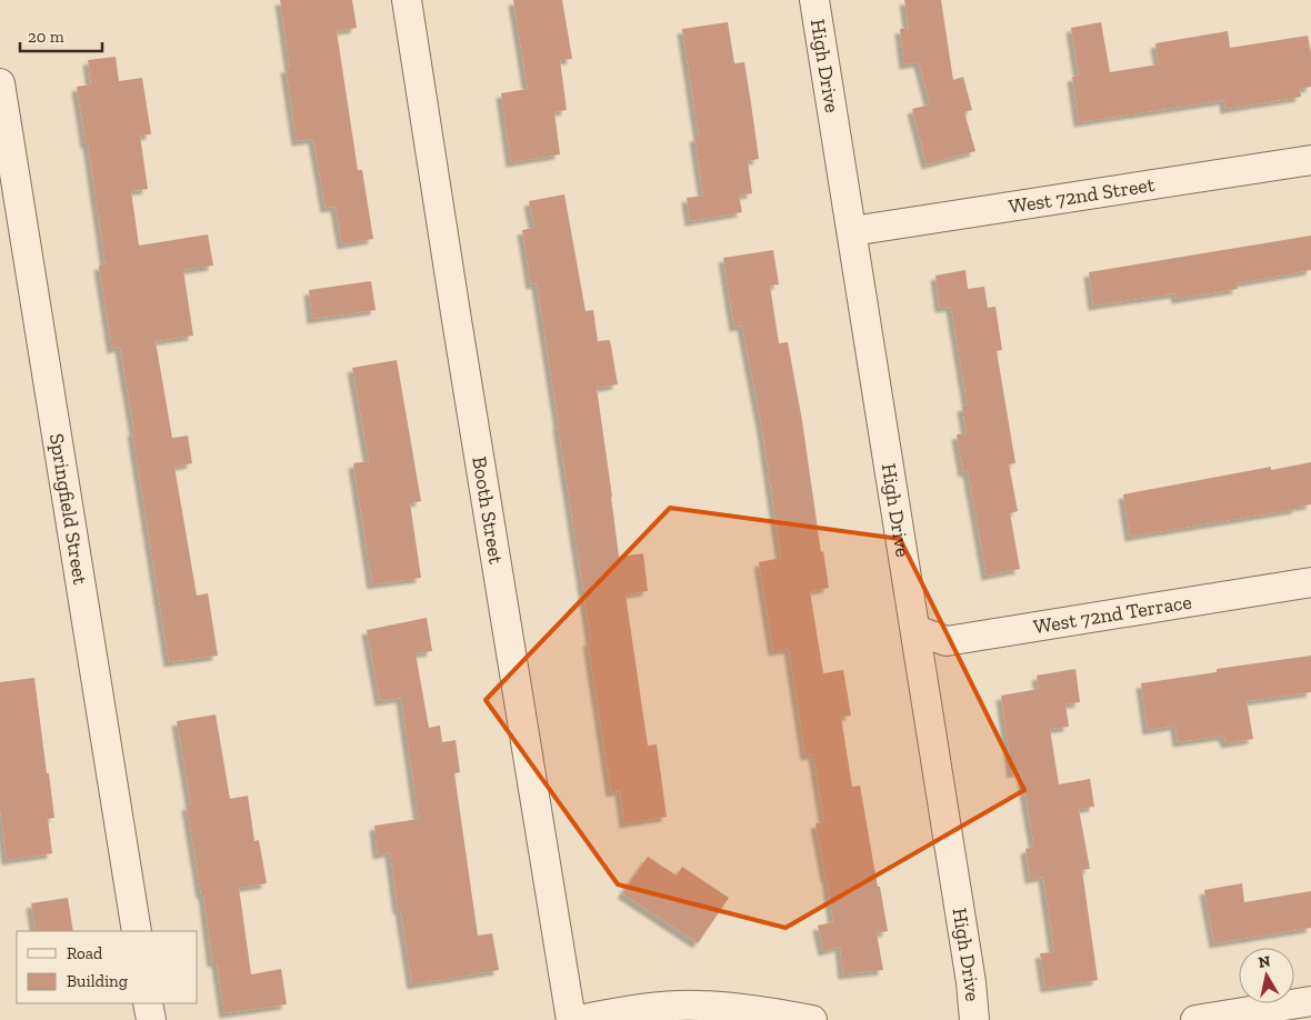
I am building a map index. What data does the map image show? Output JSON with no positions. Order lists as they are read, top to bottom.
{
  "streets": {
    "street": [
      "High Drive",
      "West 72nd Street",
      "Springfield Street",
      "Booth Street",
      "West 72nd Terrace"
    ]
  },
  "crossings": [
    ["High Drive", "West 72nd Street"],
    ["High Drive", "West 72nd Terrace"]
  ],
  "legend": ["Road", "Building"],
  "scale_bar": "20 m",
  "north": "top"
}
